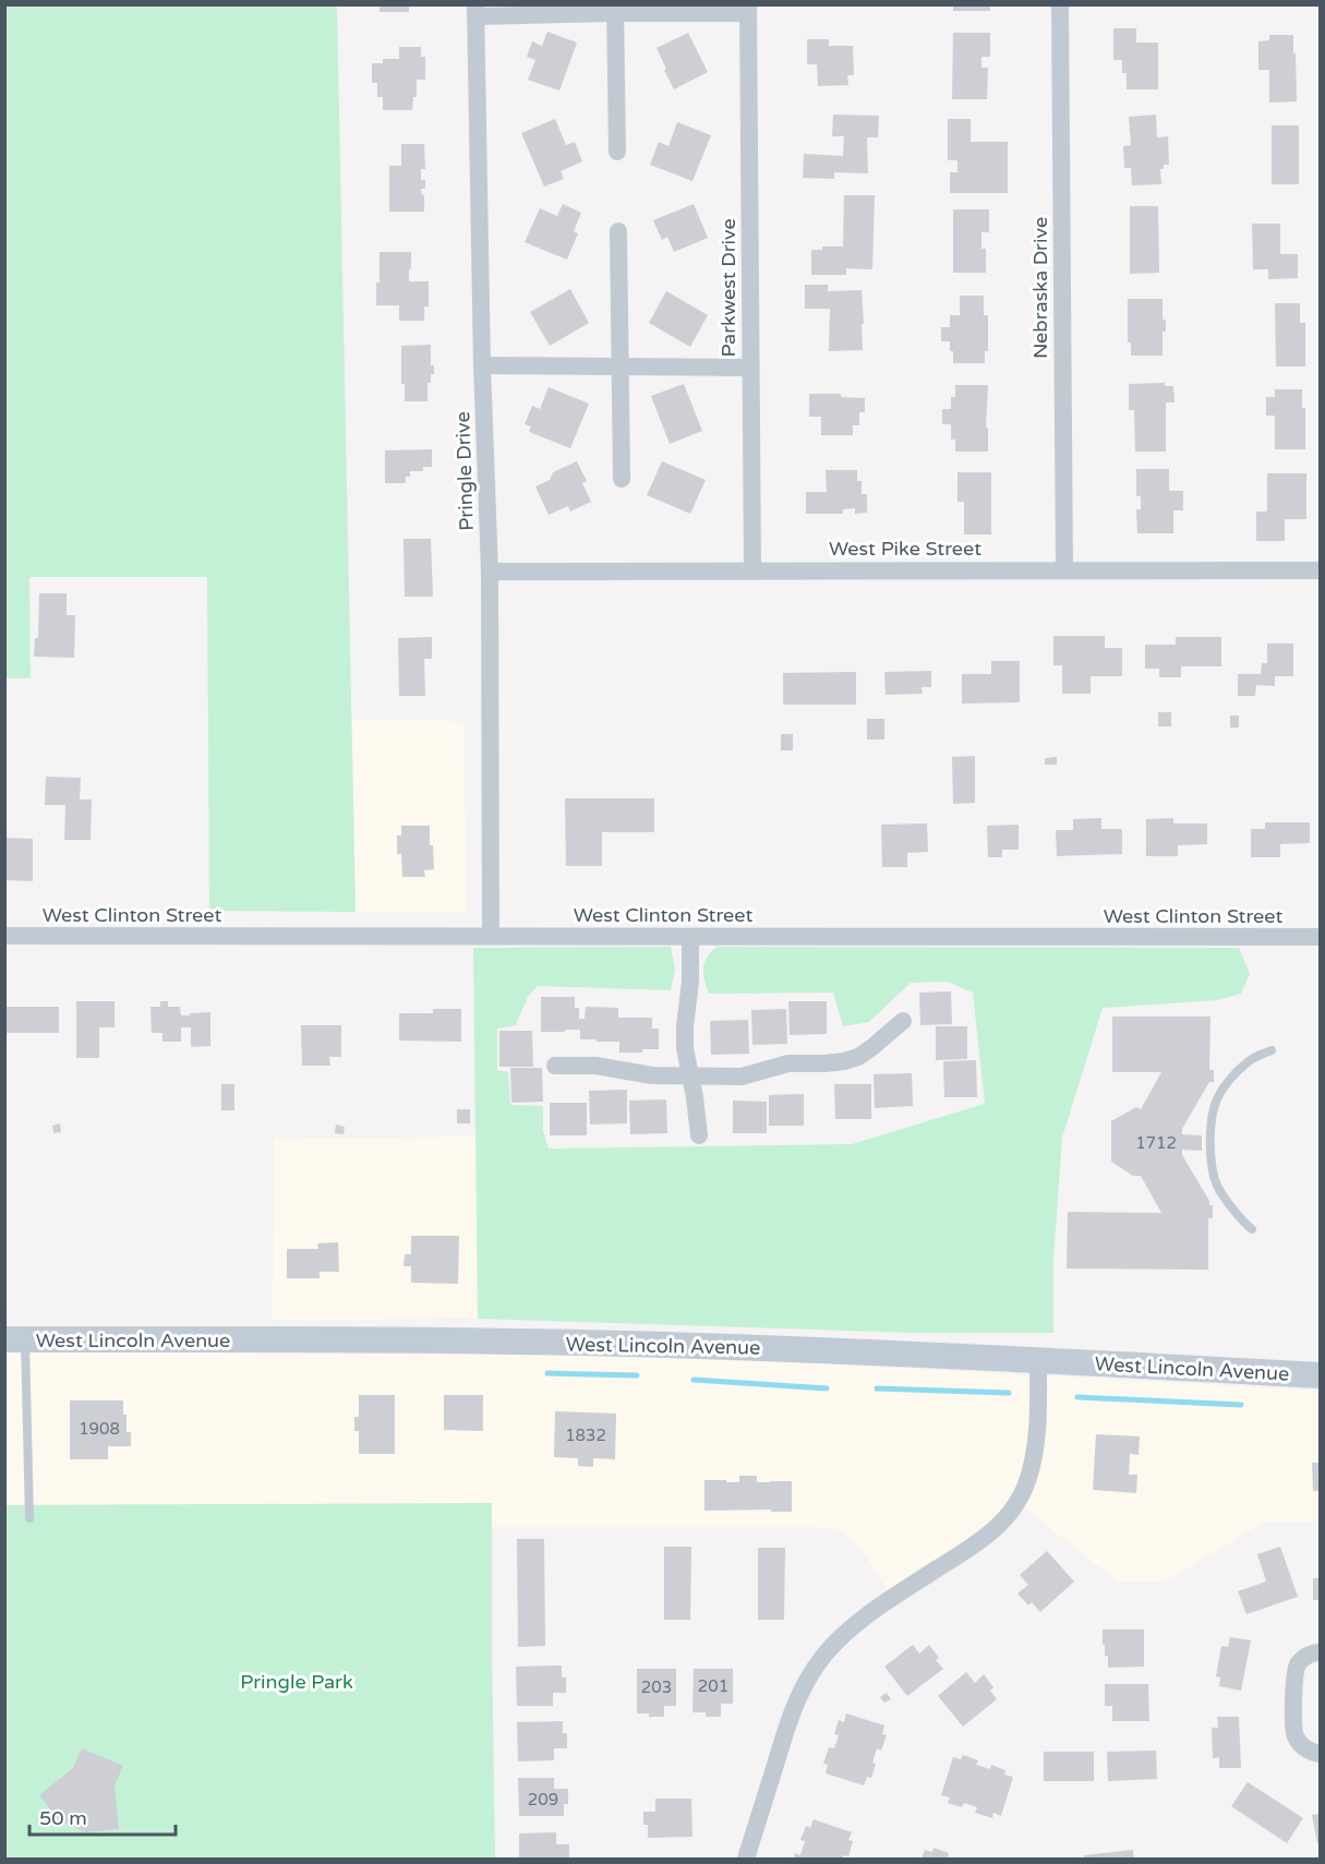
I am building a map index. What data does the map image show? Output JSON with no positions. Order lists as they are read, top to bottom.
{
  "streets": {
    "street": [
      "Parkwest Drive",
      "Nebraska Drive",
      "Pringle Drive",
      "West Pike Street",
      "West Clinton Street",
      "West Lincoln Avenue"
    ]
  },
  "crossings": [
    ["Parkwest Drive", "West Pike Street"],
    ["Nebraska Drive", "West Pike Street"],
    ["Pringle Drive", "West Pike Street"],
    ["Pringle Drive", "West Clinton Street"]
  ],
  "parks": ["Pringle Park"],
  "house_numbers": [
    "1712",
    "1908",
    "1832",
    "201",
    "203",
    "209"
  ],
  "scale_bar": "50 m"
}
